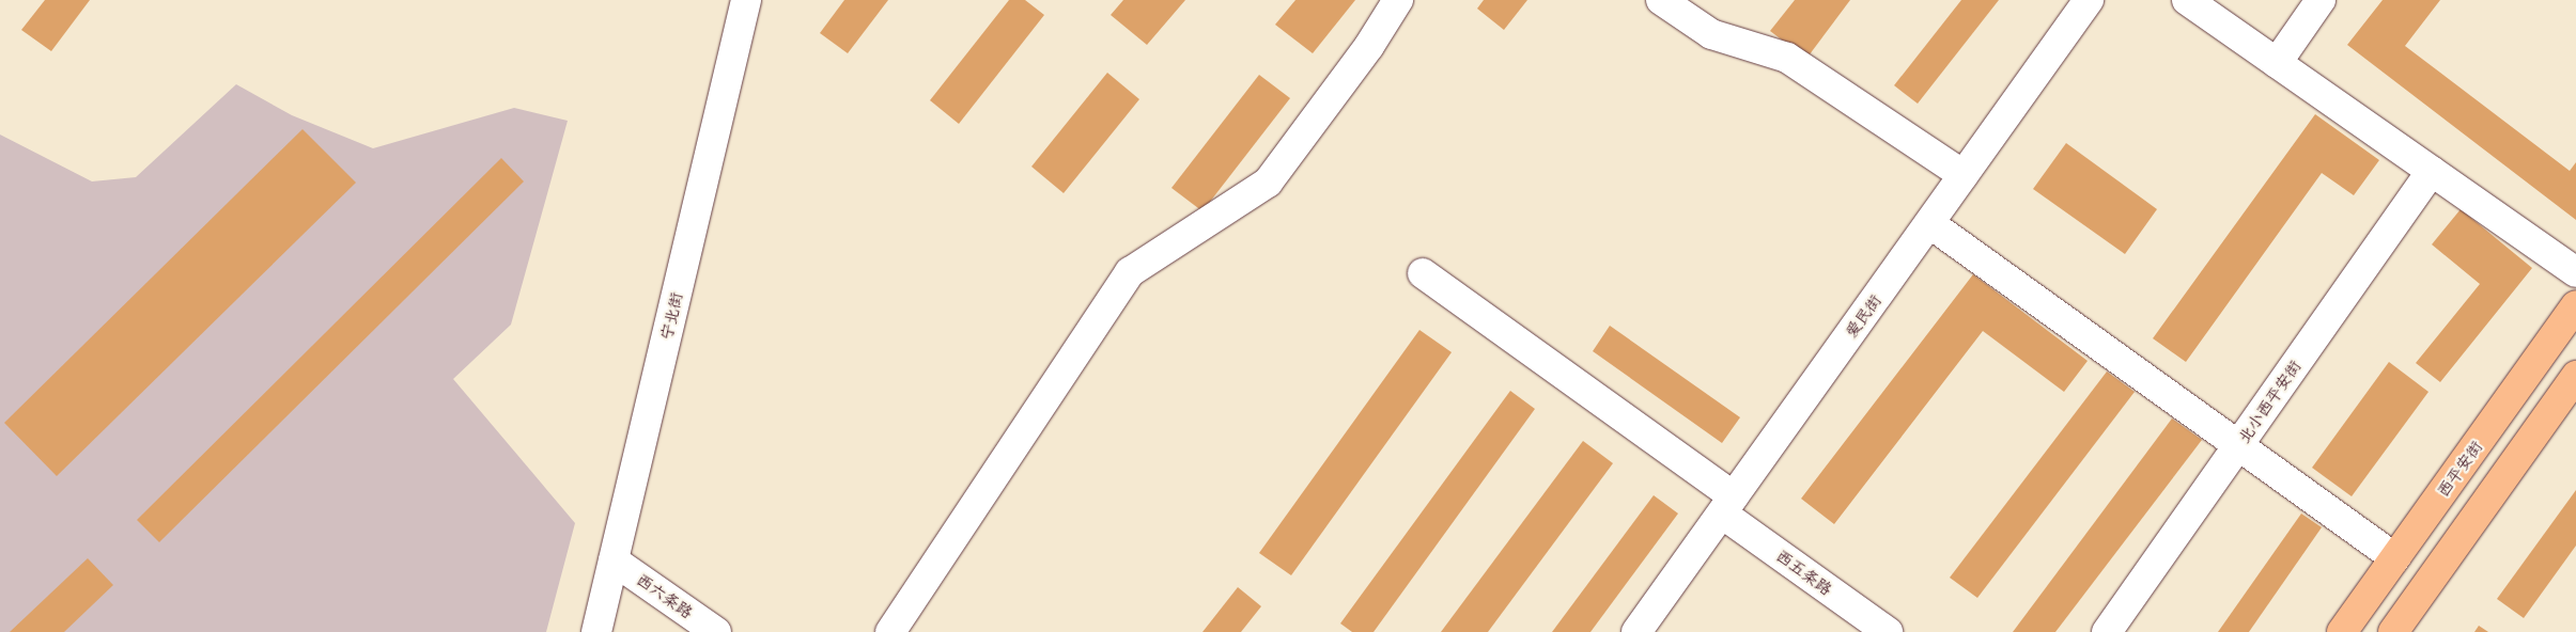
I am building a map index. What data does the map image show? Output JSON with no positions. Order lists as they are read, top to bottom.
{
  "streets": {
    "main road": ["西平安街"],
    "street": [
      "宁北街",
      "爱民街",
      "北小西平安街",
      "西五条路",
      "西六条路"
    ]
  },
  "crossings": [
    ["宁北街", "西六条路"],
    ["爱民街", "西五条路"]
  ]
}
